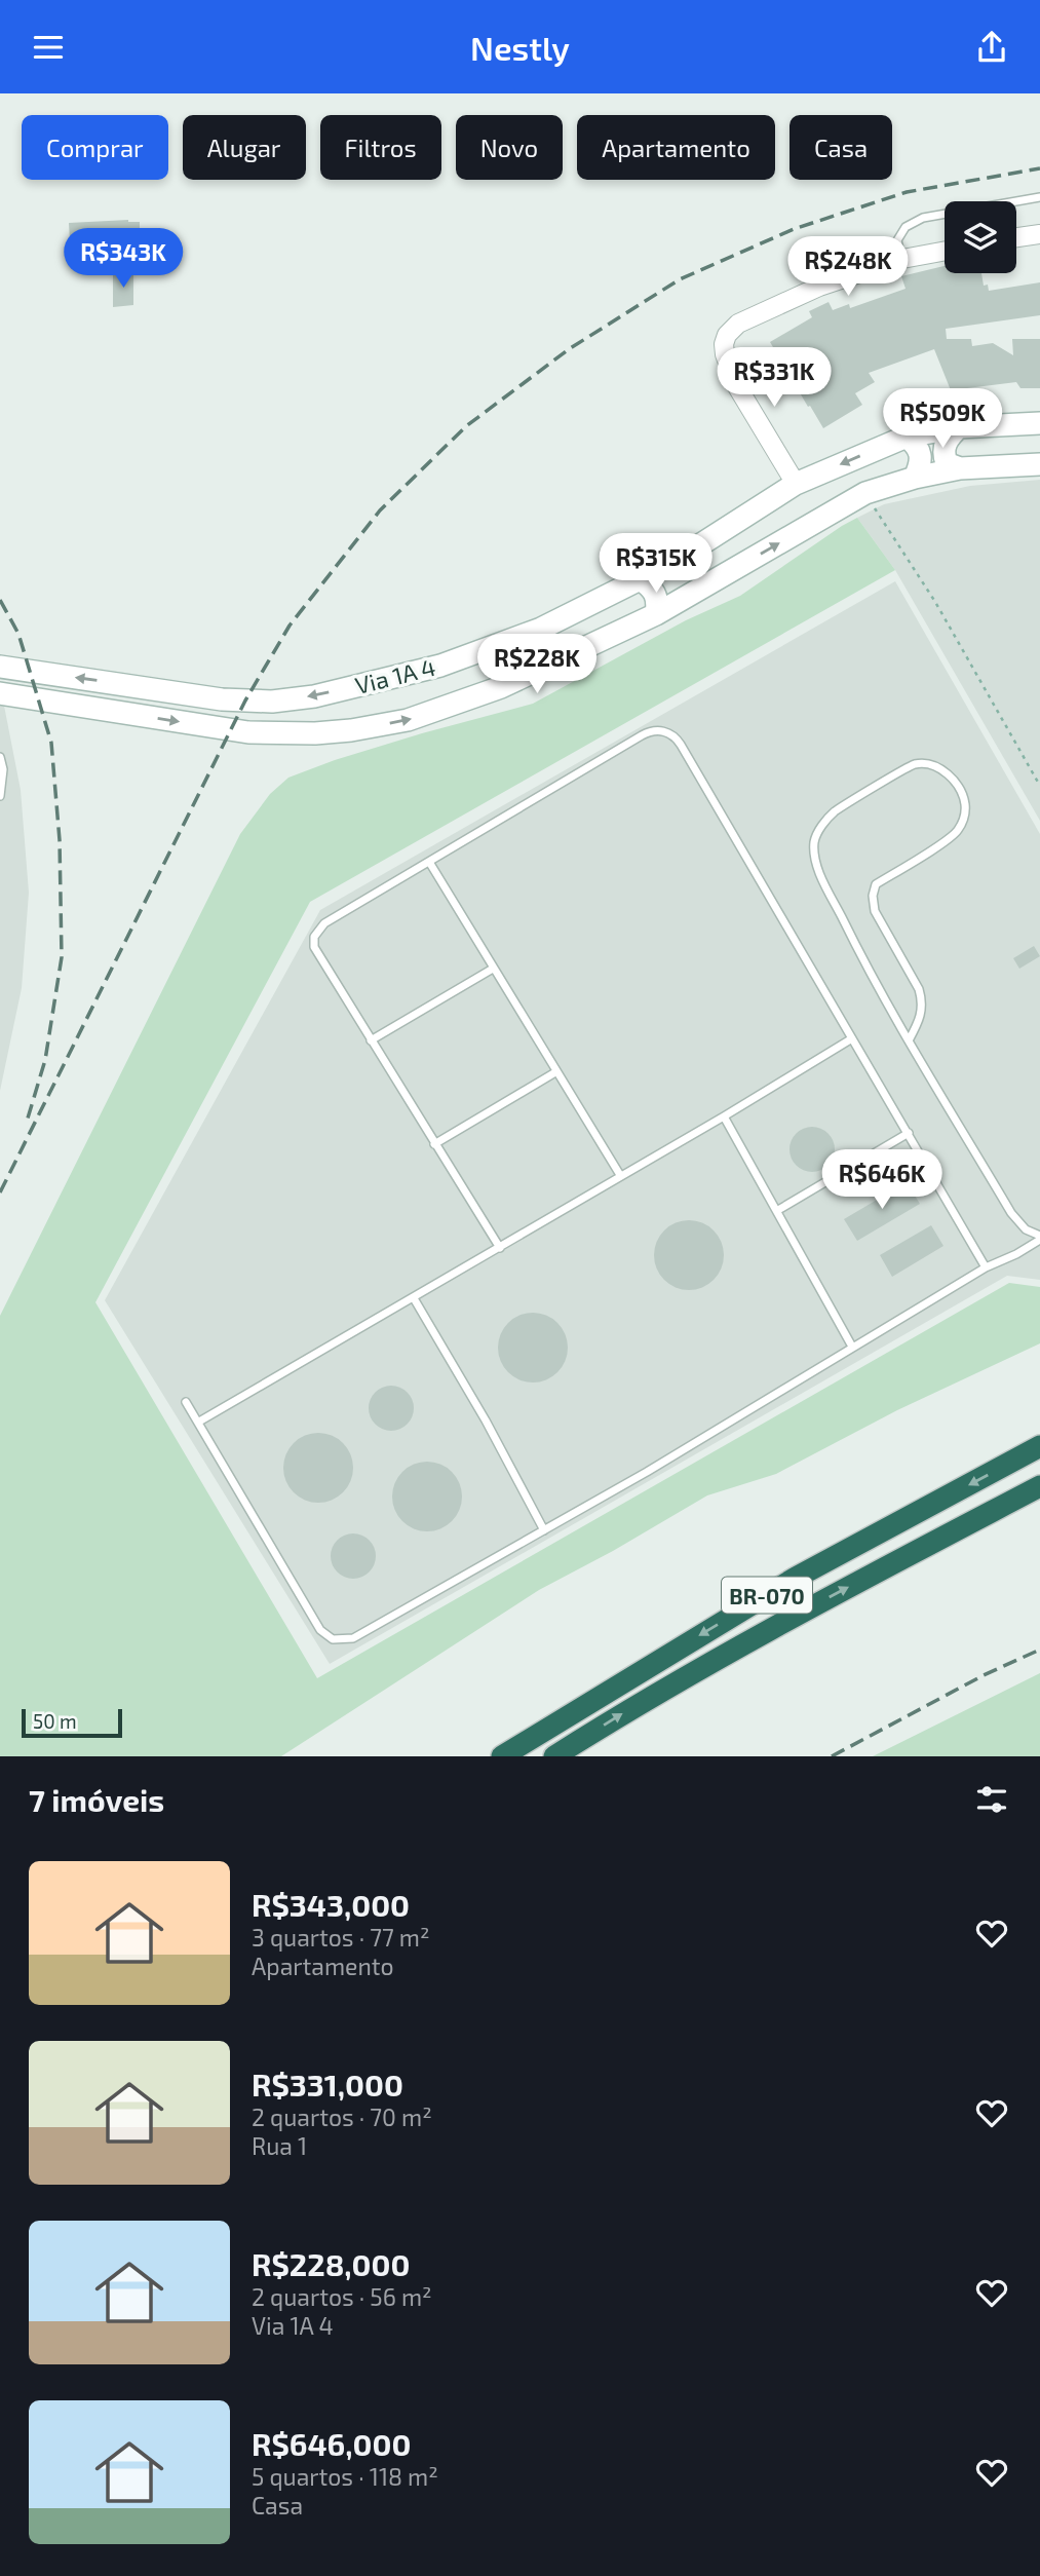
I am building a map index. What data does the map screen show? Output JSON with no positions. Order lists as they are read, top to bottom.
{
  "streets": {
    "highway": ["BR-070"],
    "main road": ["Via 1A 4"]
  },
  "scale_bar": "50 m",
  "page": {
    "header": "Nestly",
    "chip": [
      "Comprar",
      "Alugar",
      "Filtros",
      "Novo",
      "Apartamento",
      "Casa"
    ],
    "price": [
      "R$343K",
      "R$248K",
      "R$331K",
      "R$509K",
      "R$315K",
      "R$228K",
      "R$646K"
    ],
    "scale": "50 m",
    "heading": "7 imóveis",
    "list": [
      {
        "name": "R$343,000",
        "note": "3 quartos · 77 m² · Apartamento"
      },
      {
        "name": "R$331,000",
        "note": "2 quartos · 70 m² · Rua 1"
      },
      {
        "name": "R$228,000",
        "note": "2 quartos · 56 m² · Via 1A 4"
      },
      {
        "name": "R$646,000",
        "note": "5 quartos · 118 m² · Casa"
      }
    ]
  }
}
